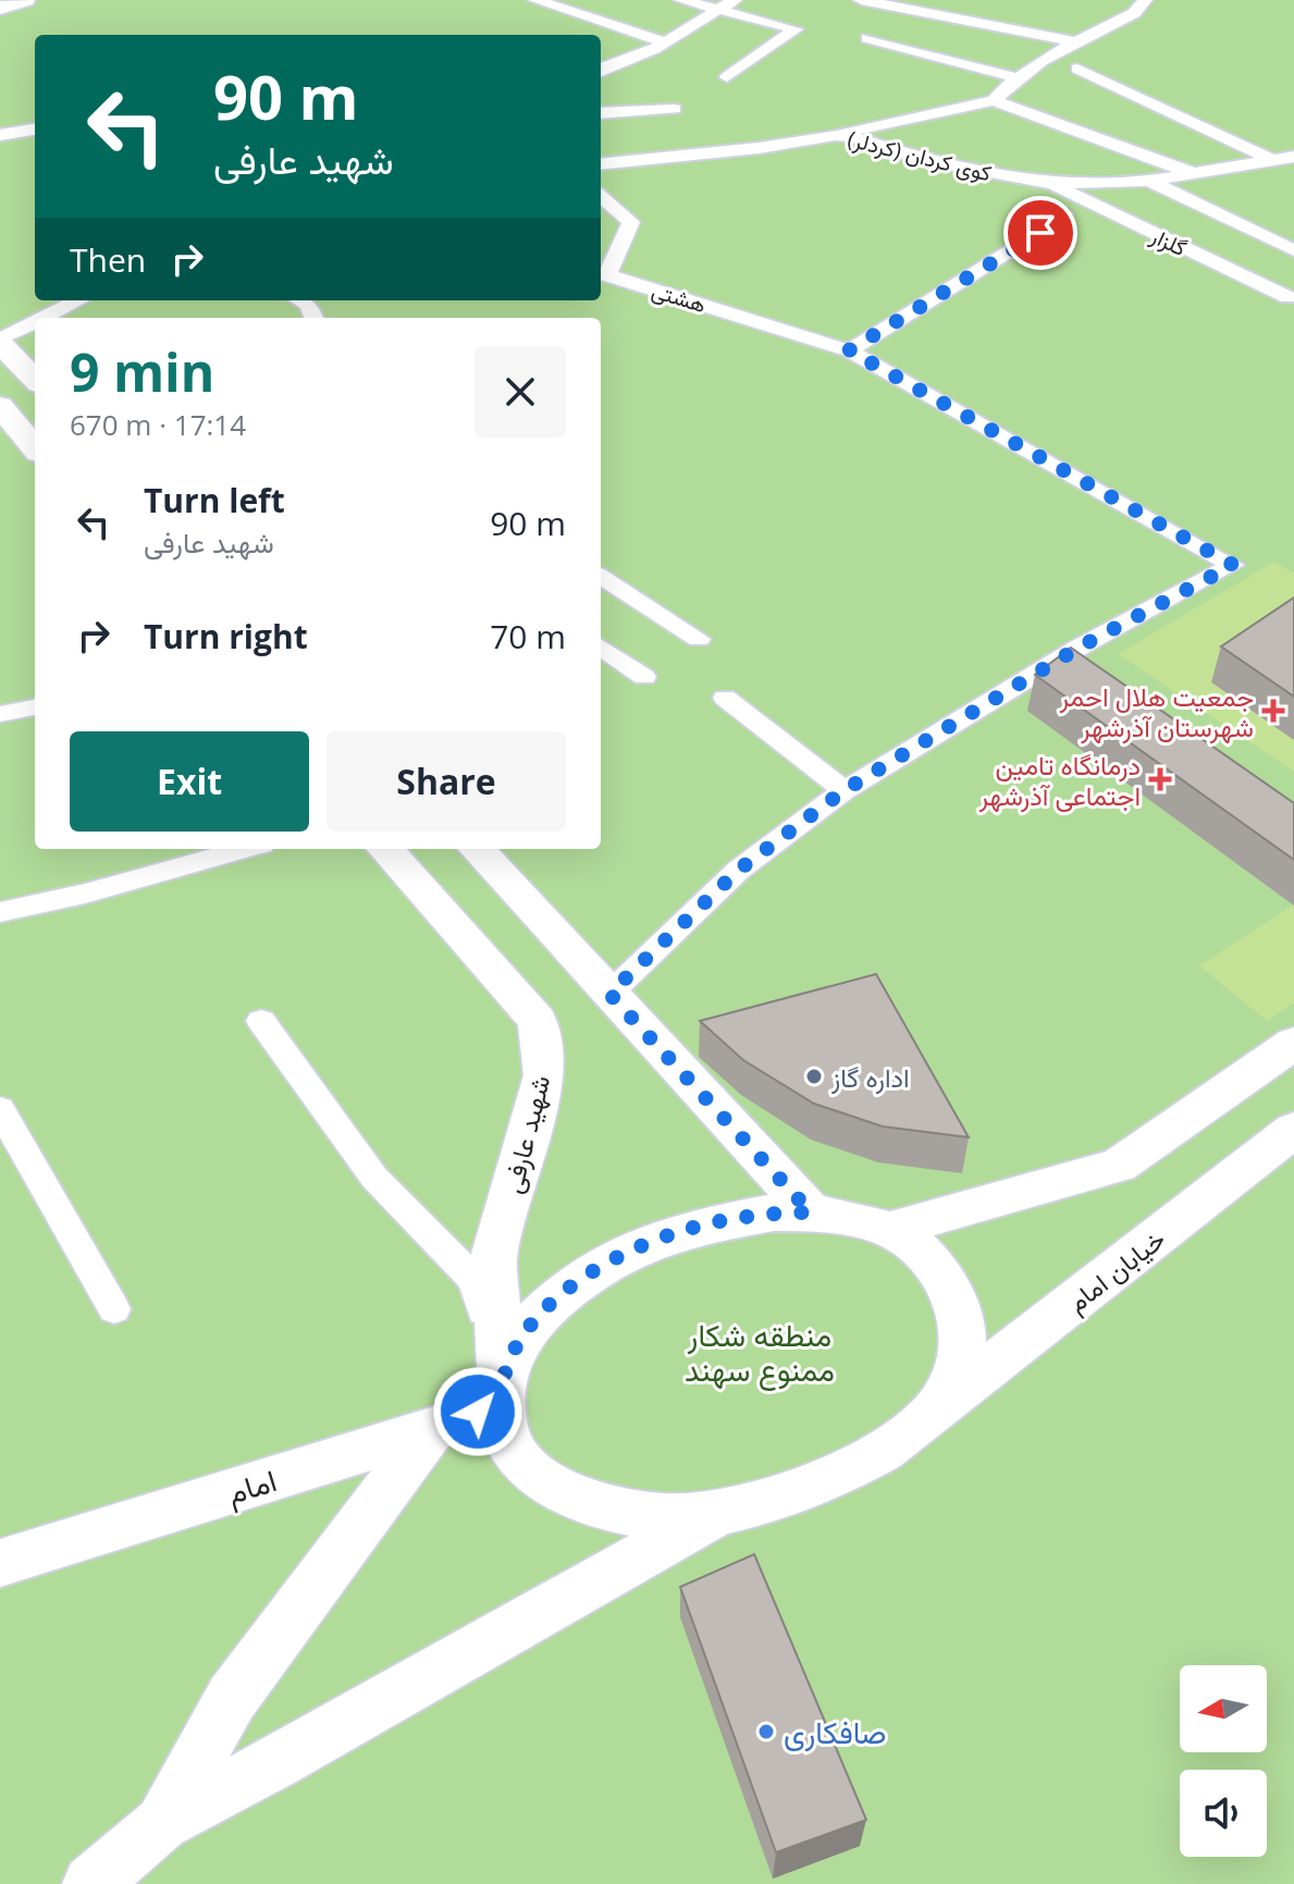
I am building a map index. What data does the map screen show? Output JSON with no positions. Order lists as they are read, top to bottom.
{
  "streets": {
    "main road": ["شهید عارفی", "خیابان امام", "امام"],
    "street": ["کوی کردان (کردلر)", "گلزار", "هشتی"]
  },
  "crossings": [
    ["کوی کردان (کردلر)", "گلزار"],
    ["شهید عارفی", "خیابان امام"],
    ["شهید عارفی", "امام"]
  ],
  "parks": ["منطقه شکار ممنوع سهند"],
  "places": {
    "health": ["جمعیت هلال احمر شهرستان آذرشهر", "درمانگاه تامین اجتماعی آذرشهر"],
    "other": ["اداره گاز", "صافکاری"]
  },
  "north": "left",
  "page": {
    "turn": ["90 m", "شهید عارفی"],
    "then": "Then",
    "heading": ["9 min", "670 m · 17:14"],
    "list": [
      {
        "name": "Turn left",
        "note": "شهید عارفی",
        "value": "90 m"
      },
      {
        "name": "Turn right",
        "value": "70 m"
      }
    ],
    "buttons": ["Exit", "Share"]
  }
}
